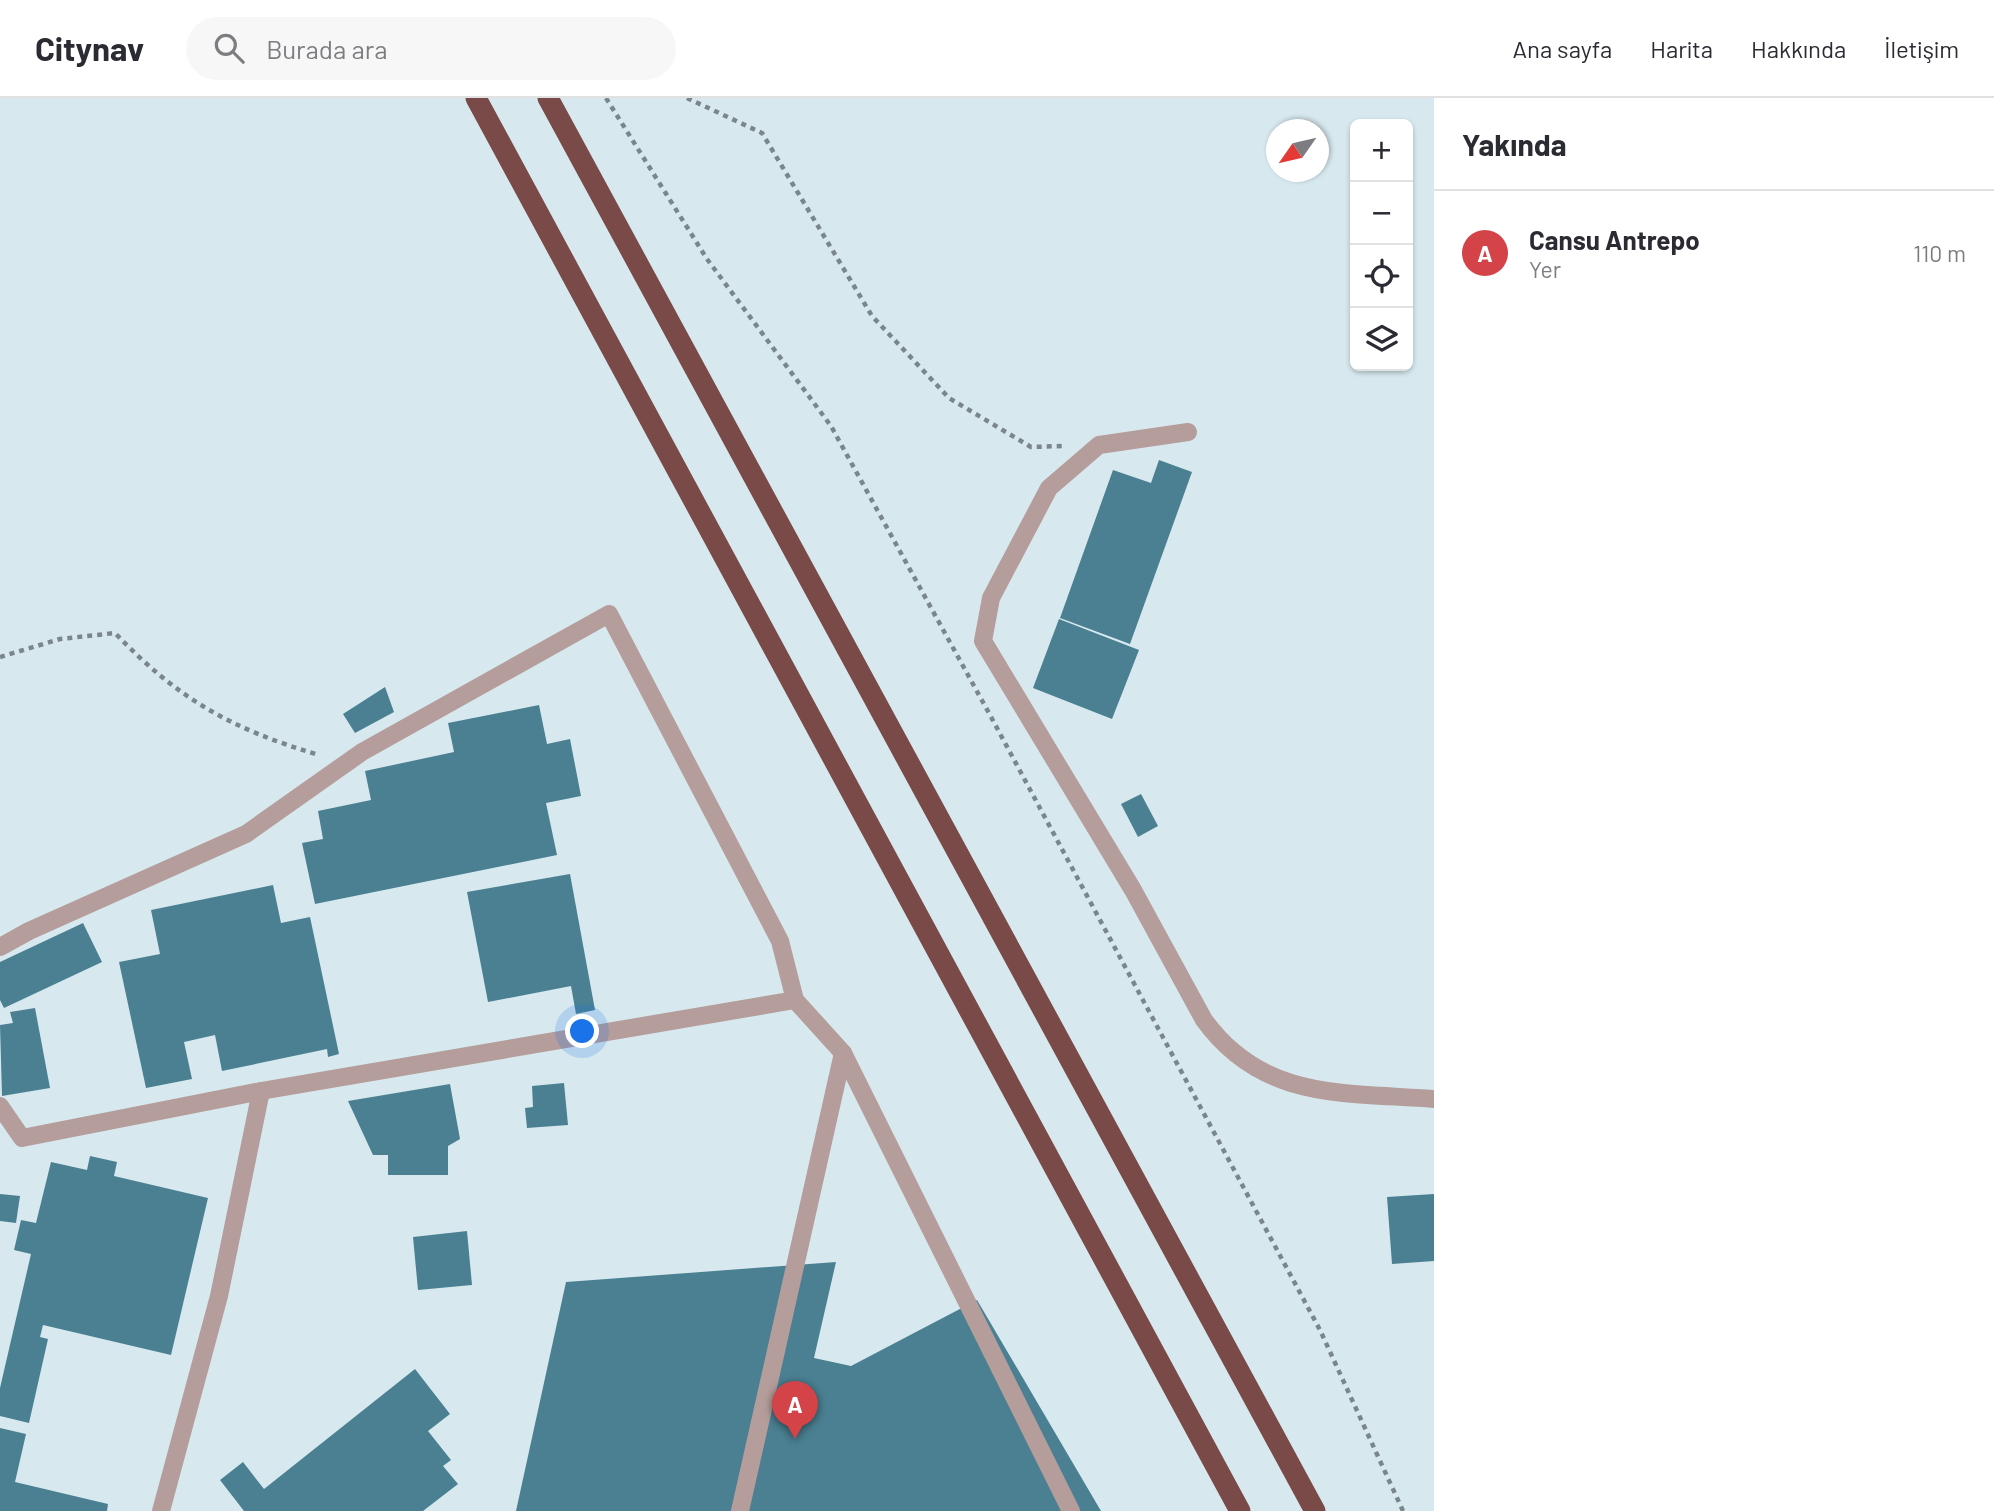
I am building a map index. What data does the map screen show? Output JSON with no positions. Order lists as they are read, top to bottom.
{
  "north": "bottom left",
  "page": {
    "header": "Citynav",
    "search": "Burada ara",
    "nav": [
      "Ana sayfa",
      "Harita",
      "Hakkında",
      "İletişim"
    ],
    "heading": "Yakında",
    "map_buttons": ["+", "−"],
    "list": [
      {
        "mark": "A",
        "name": "Cansu Antrepo",
        "note": "Yer",
        "value": "110 m"
      }
    ],
    "pins": "A"
  }
}
